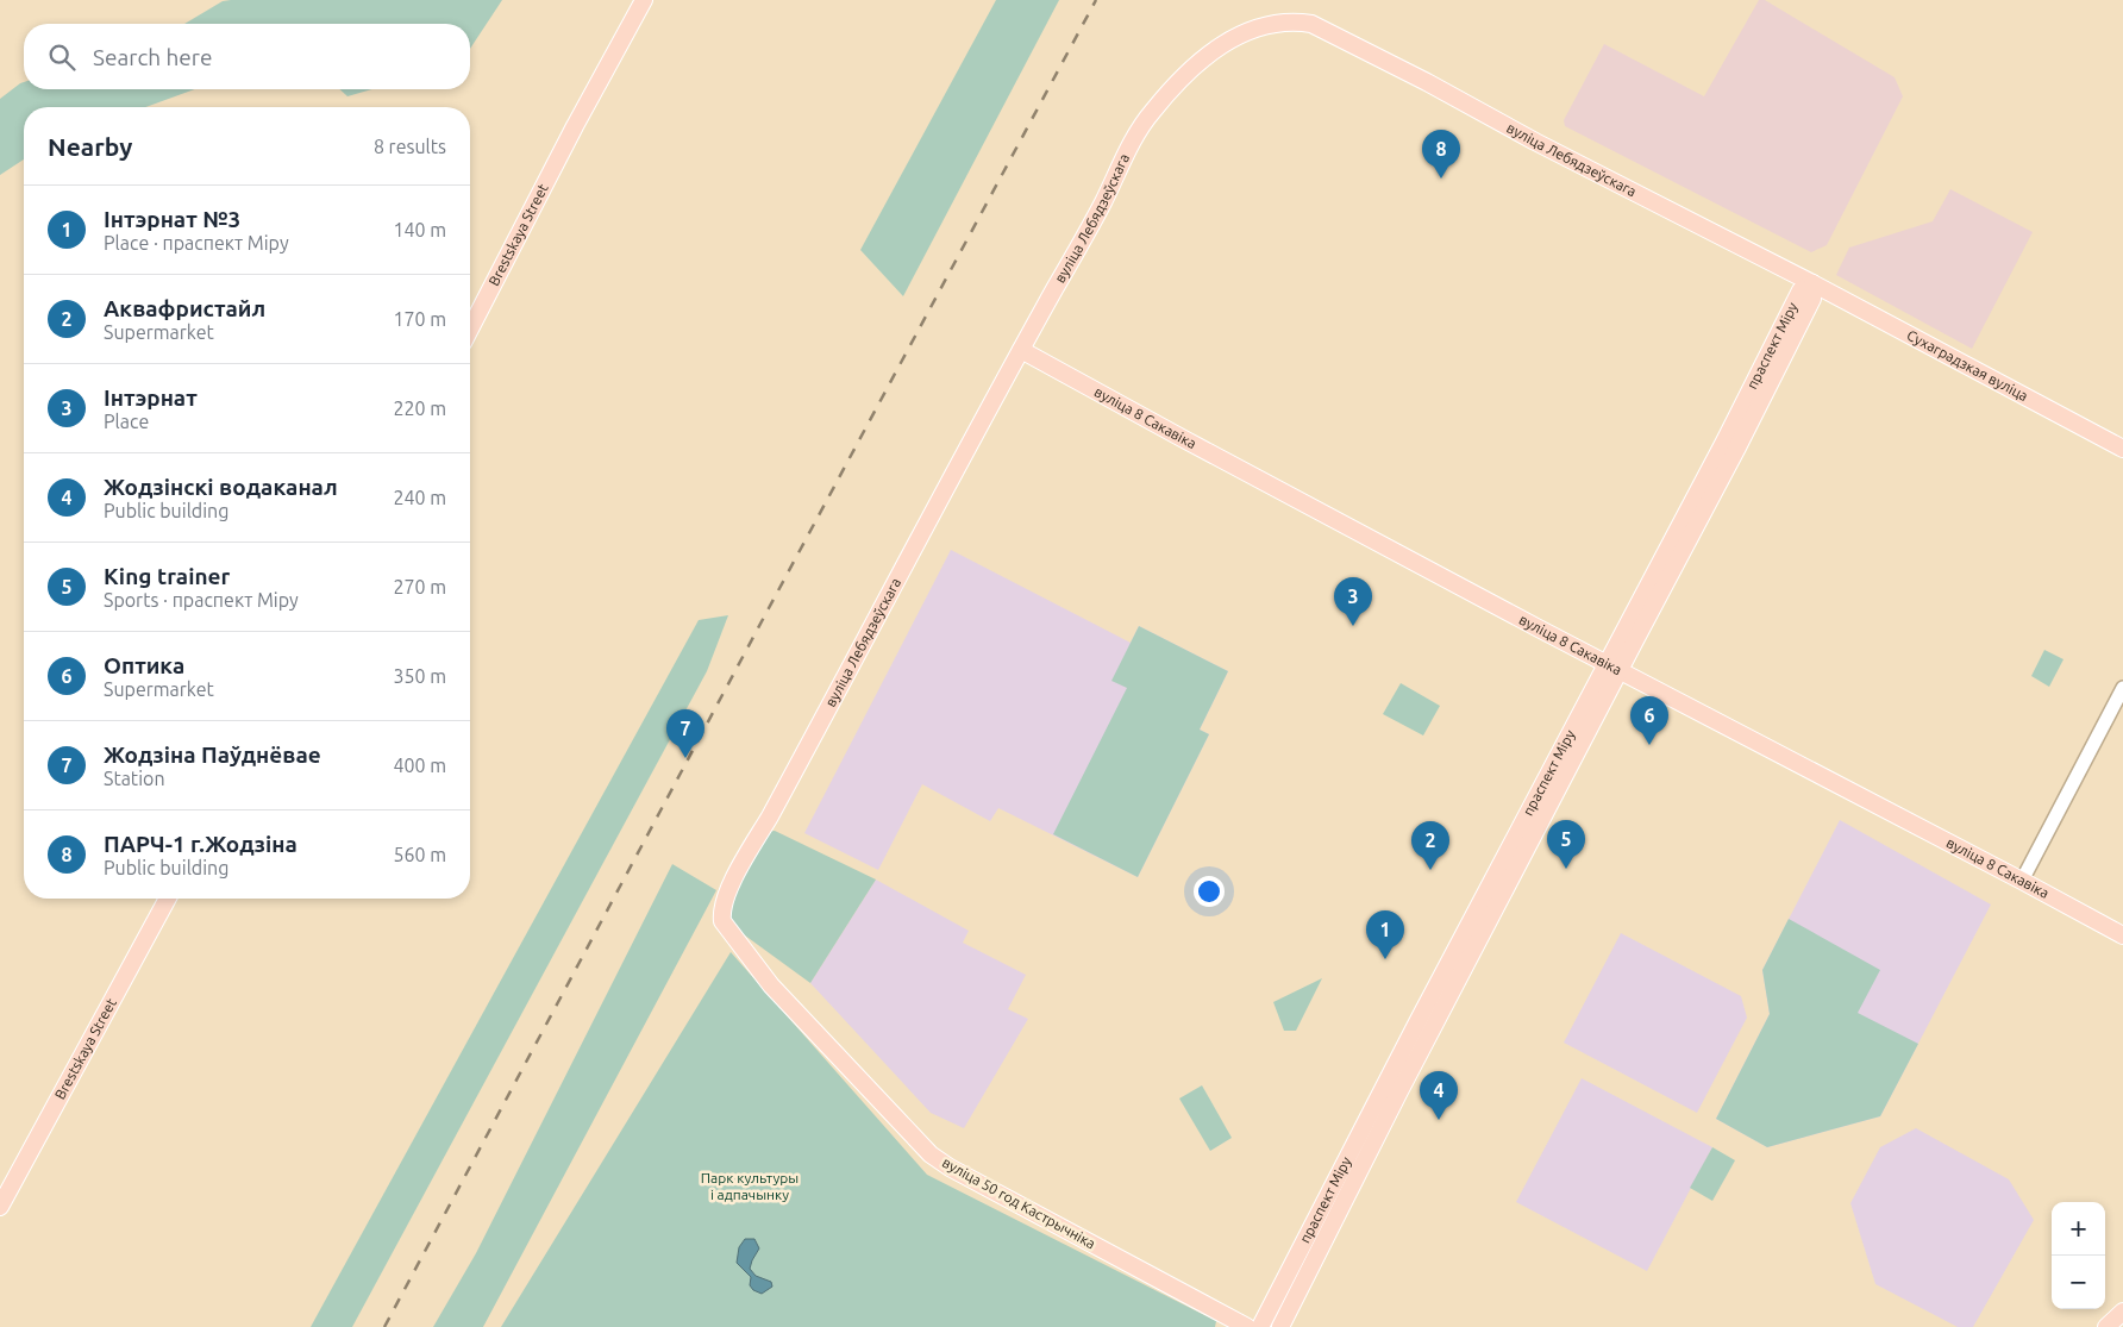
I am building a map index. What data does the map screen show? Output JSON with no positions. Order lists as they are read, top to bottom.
{
  "streets": {
    "main road": [
      "вуліца Лебядзеўскага",
      "Brestskaya Street",
      "праспект Міру",
      "Сухаградзкая вуліца",
      "вуліца 8 Сакавіка",
      "вуліца 50 год Кастрычніка"
    ]
  },
  "crossings": [
    ["вуліца Лебядзеўскага", "праспект Міру"],
    ["вуліца Лебядзеўскага", "Сухаградзкая вуліца"],
    ["вуліца Лебядзеўскага", "вуліца 8 Сакавіка"],
    ["вуліца Лебядзеўскага", "вуліца 50 год Кастрычніка"],
    ["праспект Міру", "Сухаградзкая вуліца"],
    ["праспект Міру", "вуліца 8 Сакавіка"]
  ],
  "parks": ["Парк культуры і адпачынку"],
  "page": {
    "search": "Search here",
    "heading": ["Nearby", "8 results"],
    "pins": [
      "8",
      "3",
      "6",
      "7",
      "5",
      "2",
      "1",
      "4"
    ],
    "list": [
      {
        "mark": "1",
        "name": "Інтэрнат №3",
        "note": "Place · праспект Міру",
        "value": "140 m"
      },
      {
        "mark": "2",
        "name": "Аквафристайл",
        "note": "Supermarket",
        "value": "170 m"
      },
      {
        "mark": "3",
        "name": "Інтэрнат",
        "note": "Place",
        "value": "220 m"
      },
      {
        "mark": "4",
        "name": "Жодзінскі водаканал",
        "note": "Public building",
        "value": "240 m"
      },
      {
        "mark": "5",
        "name": "King trainer",
        "note": "Sports · праспект Міру",
        "value": "270 m"
      },
      {
        "mark": "6",
        "name": "Оптика",
        "note": "Supermarket",
        "value": "350 m"
      },
      {
        "mark": "7",
        "name": "Жодзіна Паўднёвае",
        "note": "Station",
        "value": "400 m"
      },
      {
        "mark": "8",
        "name": "ПАРЧ-1 г.Жодзіна",
        "note": "Public building",
        "value": "560 m"
      }
    ],
    "map_buttons": ["+", "−"]
  }
}
